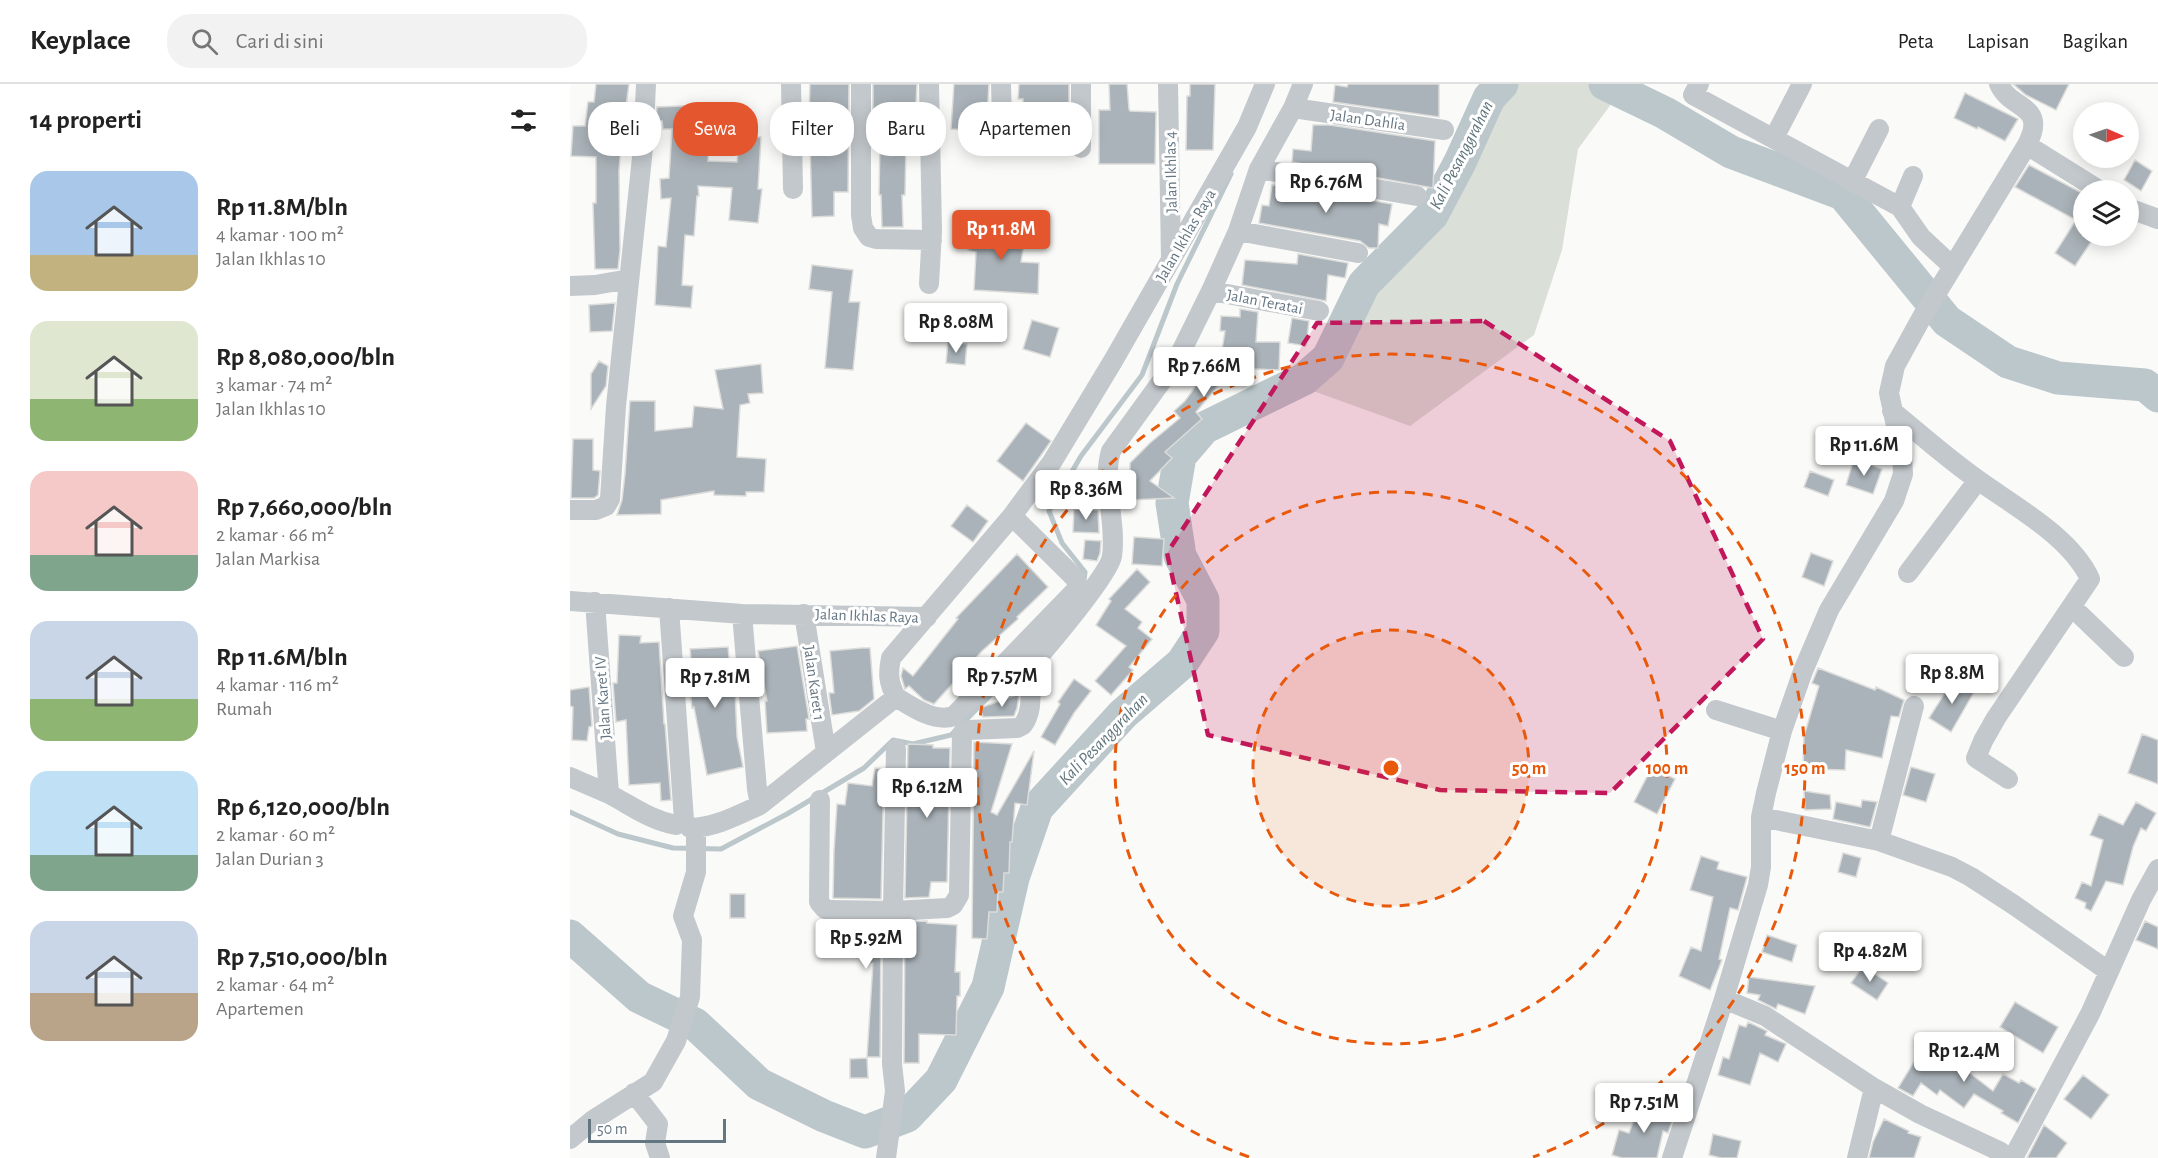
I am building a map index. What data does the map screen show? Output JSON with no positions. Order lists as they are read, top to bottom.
{
  "streets": {
    "street": [
      "Jalan Dahlia",
      "Jalan Ikhlas 4",
      "Jalan Ikhlas Raya",
      "Jalan Teratai",
      "Jalan Karet 1",
      "Jalan Karet IV"
    ]
  },
  "crossings": [
    ["Jalan Ikhlas 4", "Jalan Ikhlas Raya"],
    ["Jalan Ikhlas Raya", "Jalan Karet 1"],
    ["Jalan Ikhlas Raya", "Jalan Karet IV"]
  ],
  "water": ["Kali Pesanggrahan"],
  "scale_bar": "50 m",
  "north": "right",
  "page": {
    "header": "Keyplace",
    "search": "Cari di sini",
    "nav": ["Peta", "Lapisan", "Bagikan"],
    "heading": "14 properti",
    "chip": [
      "Beli",
      "Sewa",
      "Filter",
      "Baru",
      "Apartemen"
    ],
    "list": [
      {
        "name": "Rp 11.8M/bln",
        "note": "4 kamar · 100 m² · Jalan Ikhlas 10"
      },
      {
        "name": "Rp 8,080,000/bln",
        "note": "3 kamar · 74 m² · Jalan Ikhlas 10"
      },
      {
        "name": "Rp 7,660,000/bln",
        "note": "2 kamar · 66 m² · Jalan Markisa"
      },
      {
        "name": "Rp 11.6M/bln",
        "note": "4 kamar · 116 m² · Rumah"
      },
      {
        "name": "Rp 6,120,000/bln",
        "note": "2 kamar · 60 m² · Jalan Durian 3"
      },
      {
        "name": "Rp 7,510,000/bln",
        "note": "2 kamar · 64 m² · Apartemen"
      }
    ],
    "price": [
      "Rp 6.76M",
      "Rp 11.8M",
      "Rp 8.08M",
      "Rp 7.66M",
      "Rp 11.6M",
      "Rp 8.36M",
      "Rp 8.8M",
      "Rp 7.57M",
      "Rp 7.81M",
      "Rp 6.12M",
      "Rp 5.92M",
      "Rp 4.82M",
      "Rp 12.4M",
      "Rp 7.51M"
    ],
    "scale": "50 m"
  },
  "rings": ["50 m", "100 m", "150 m"]
}
